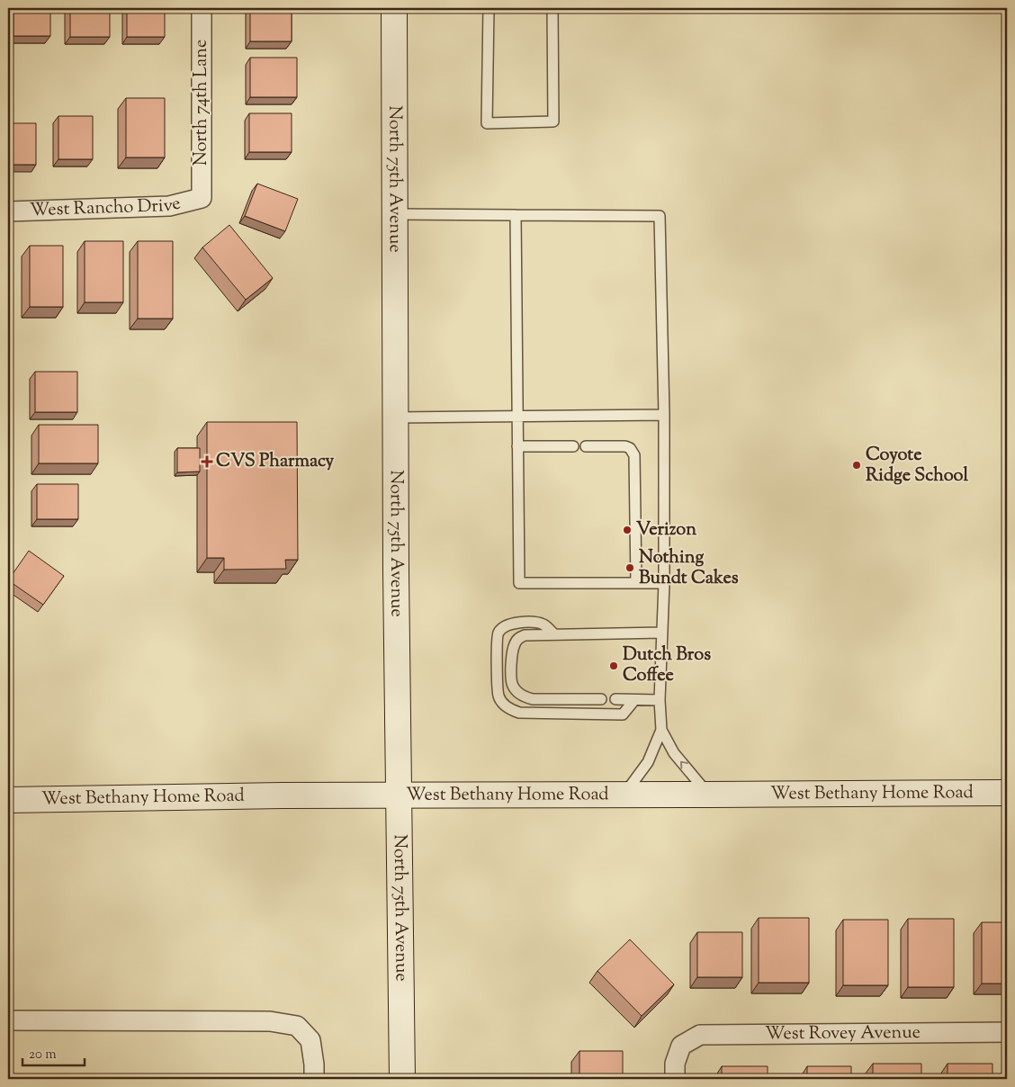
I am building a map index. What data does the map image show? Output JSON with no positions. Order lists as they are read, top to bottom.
{
  "streets": {
    "main road": ["North 75th Avenue", "West Bethany Home Road"],
    "street": ["North 74th Lane", "West Rancho Drive", "West Rovey Avenue"]
  },
  "crossings": [
    ["North 74th Lane", "West Rancho Drive"],
    ["North 75th Avenue", "West Bethany Home Road"]
  ],
  "places": {
    "health": ["CVS Pharmacy"],
    "other": [
      "Coyote Ridge School",
      "Verizon",
      "Nothing Bundt Cakes",
      "Dutch Bros Coffee"
    ]
  },
  "scale_bar": "20 m"
}
